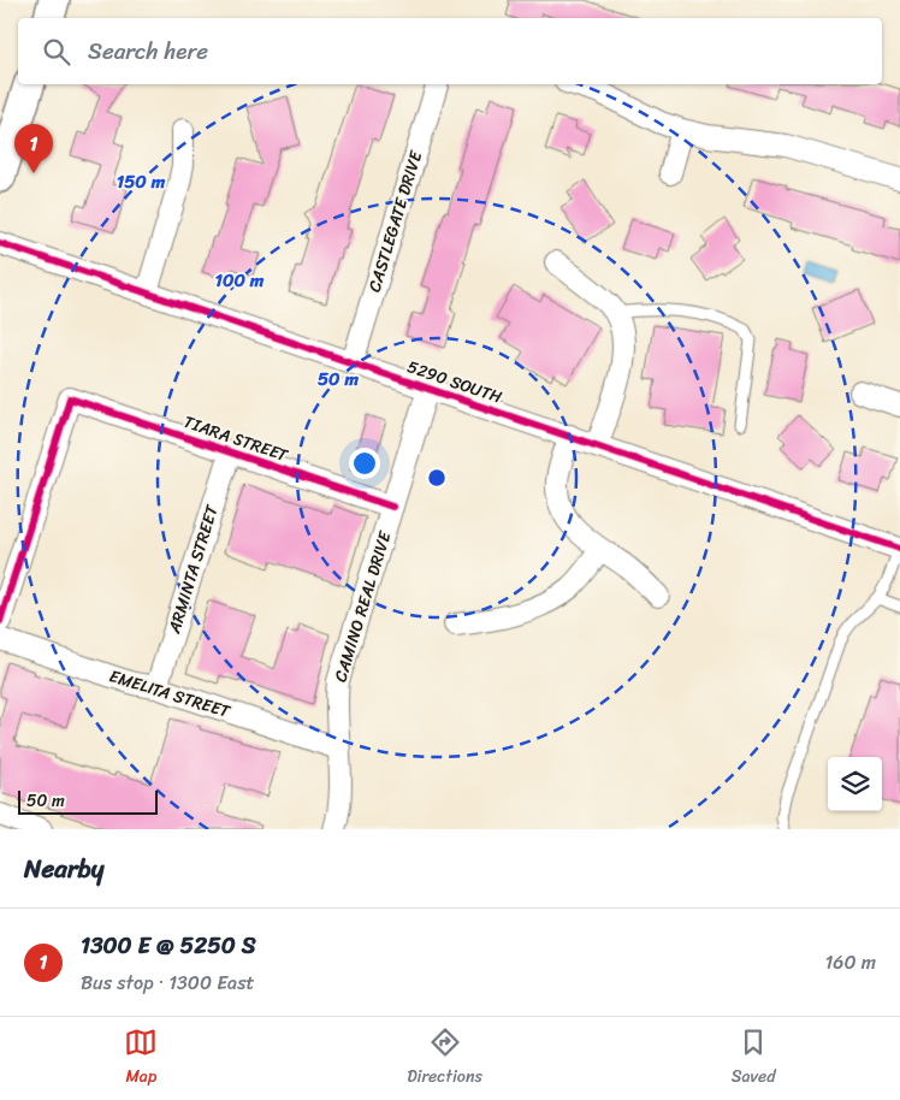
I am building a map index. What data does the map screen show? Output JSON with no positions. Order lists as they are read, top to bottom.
{
  "streets": {
    "street": [
      "CASTLEGATE DRIVE",
      "5290 SOUTH",
      "TIARA STREET",
      "ARMINTA STREET",
      "CAMINO REAL DRIVE",
      "EMELITA STREET"
    ]
  },
  "crossings": [
    ["CASTLEGATE DRIVE", "5290 SOUTH"],
    ["5290 SOUTH", "CAMINO REAL DRIVE"],
    ["TIARA STREET", "ARMINTA STREET"],
    ["TIARA STREET", "CAMINO REAL DRIVE"],
    ["ARMINTA STREET", "EMELITA STREET"],
    ["CAMINO REAL DRIVE", "EMELITA STREET"]
  ],
  "scale_bar": "50 m",
  "page": {
    "search": "Search here",
    "pins": "1",
    "scale": "50 m",
    "heading": "Nearby",
    "list": [
      {
        "mark": "1",
        "name": "1300 E @ 5250 S",
        "note": "Bus stop · 1300 East",
        "value": "160 m"
      }
    ],
    "nav": ["Map", "Directions", "Saved"]
  },
  "rings": ["150 m", "100 m", "50 m"]
}
